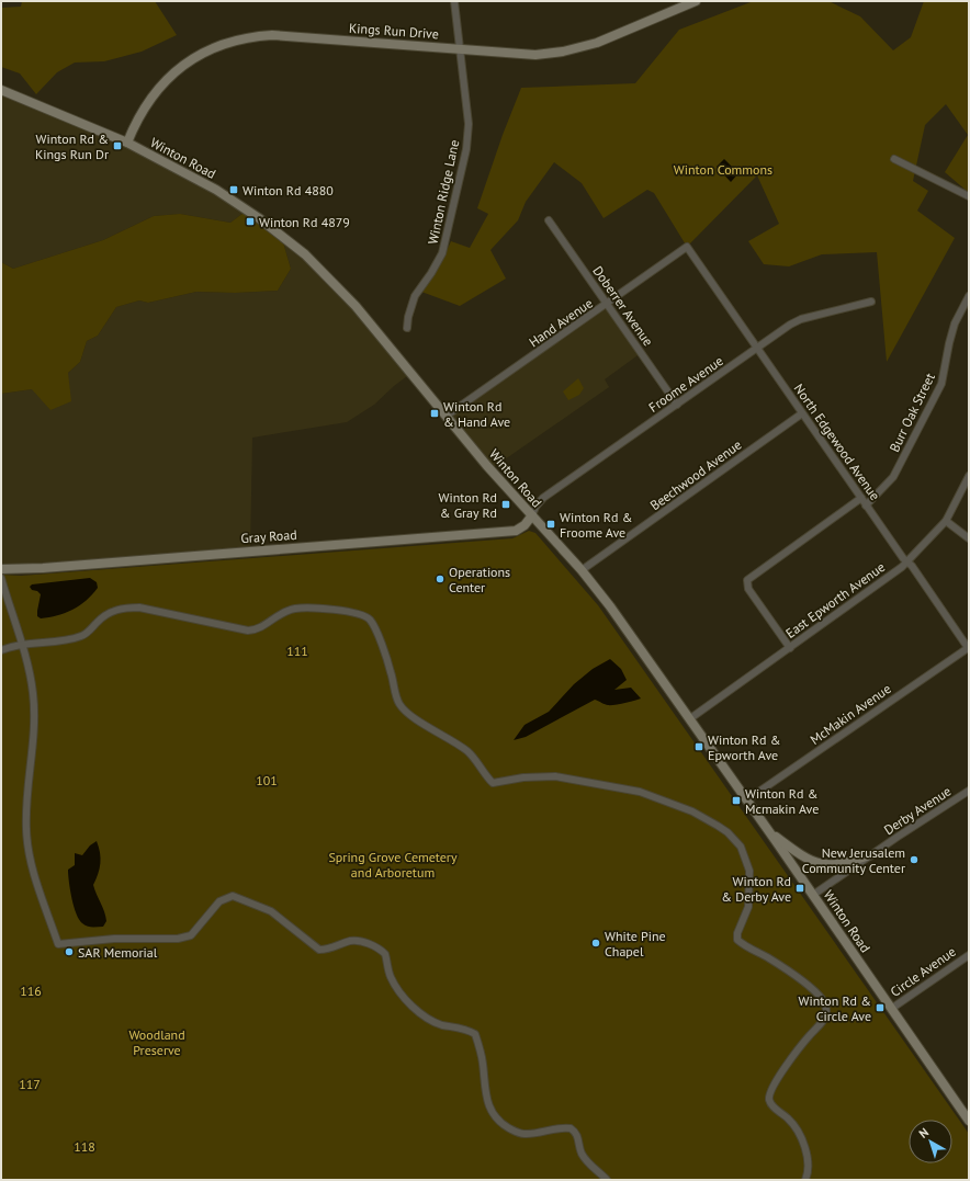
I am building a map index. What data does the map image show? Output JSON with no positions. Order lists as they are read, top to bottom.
{
  "streets": {
    "main road": ["Kings Run Drive", "Winton Road", "Gray Road"],
    "street": [
      "Winton Ridge Lane",
      "Doberrer Avenue",
      "Hand Avenue",
      "Froome Avenue",
      "Burr Oak Street",
      "North Edgewood Avenue",
      "Beechwood Avenue",
      "East Epworth Avenue",
      "McMakin Avenue",
      "Derby Avenue",
      "Circle Avenue"
    ]
  },
  "crossings": [
    ["Kings Run Drive", "Winton Road"],
    ["Kings Run Drive", "Winton Ridge Lane"],
    ["Winton Road", "Hand Avenue"],
    ["Winton Road", "Froome Avenue"],
    ["Winton Road", "Beechwood Avenue"],
    ["Winton Road", "Gray Road"],
    ["Winton Road", "East Epworth Avenue"],
    ["Winton Road", "McMakin Avenue"],
    ["Winton Road", "Derby Avenue"],
    ["Winton Road", "Circle Avenue"],
    ["Doberrer Avenue", "Hand Avenue"],
    ["Doberrer Avenue", "Froome Avenue"],
    ["Hand Avenue", "North Edgewood Avenue"],
    ["Froome Avenue", "North Edgewood Avenue"],
    ["Froome Avenue", "Gray Road"],
    ["Burr Oak Street", "North Edgewood Avenue"],
    ["North Edgewood Avenue", "Beechwood Avenue"],
    ["North Edgewood Avenue", "East Epworth Avenue"],
    ["North Edgewood Avenue", "McMakin Avenue"]
  ],
  "parks": [
    "Winton Commons",
    "111",
    "101",
    "Spring Grove Cemetery and Arboretum",
    "116",
    "Woodland Preserve",
    "117",
    "118"
  ],
  "places": {
    "transit": [
      "Winton Rd & Kings Run Dr",
      "Winton Rd 4880",
      "Winton Rd 4879",
      "Winton Rd & Hand Ave",
      "Winton Rd & Gray Rd",
      "Winton Rd & Froome Ave",
      "Winton Rd & Epworth Ave",
      "Winton Rd & Mcmakin Ave",
      "Winton Rd & Derby Ave",
      "Winton Rd & Circle Ave"
    ],
    "other": [
      "Operations Center",
      "New Jerusalem Community Center",
      "White Pine Chapel",
      "SAR Memorial"
    ]
  },
  "north": "top left"
}
